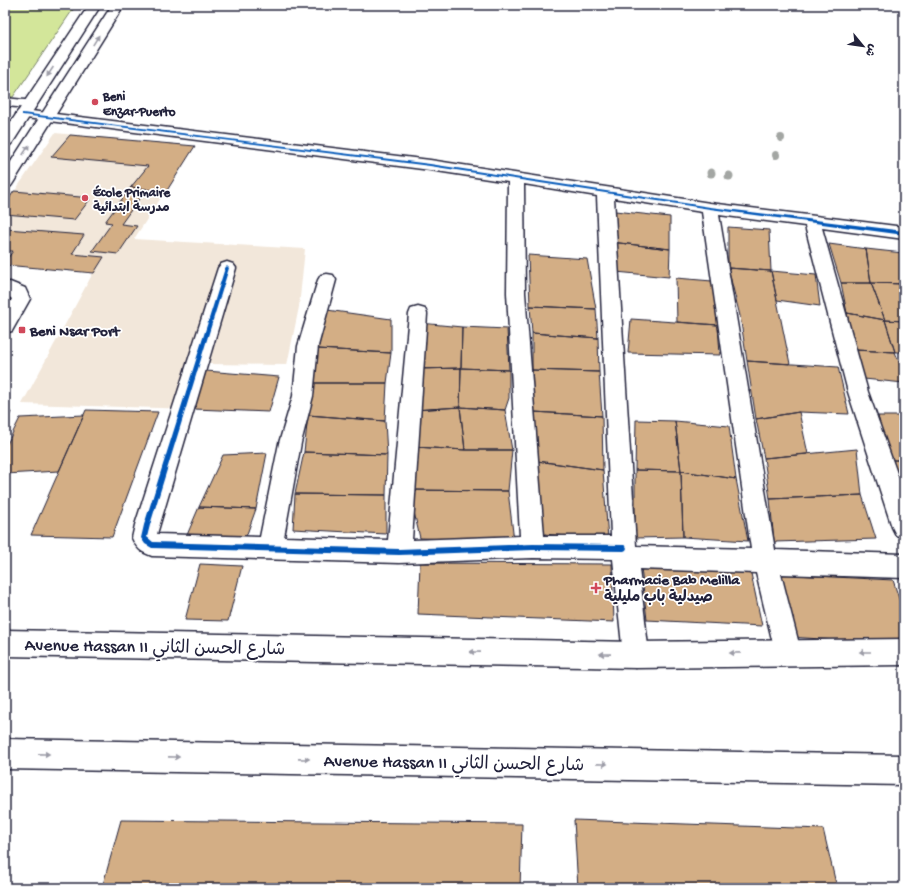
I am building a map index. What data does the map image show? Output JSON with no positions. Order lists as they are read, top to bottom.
{
  "streets": {
    "main road": ["Avenue Hassan II شارع الحسن الثاني"]
  },
  "places": {
    "other": ["Beni Enzar-Puerto", "École Primaire مدرسة ابتدائية"],
    "transit": ["Beni Nsar Port"],
    "health": ["Pharmacie Bab Melilla صيدلية باب مليلية"]
  },
  "north": "bottom right"
}
